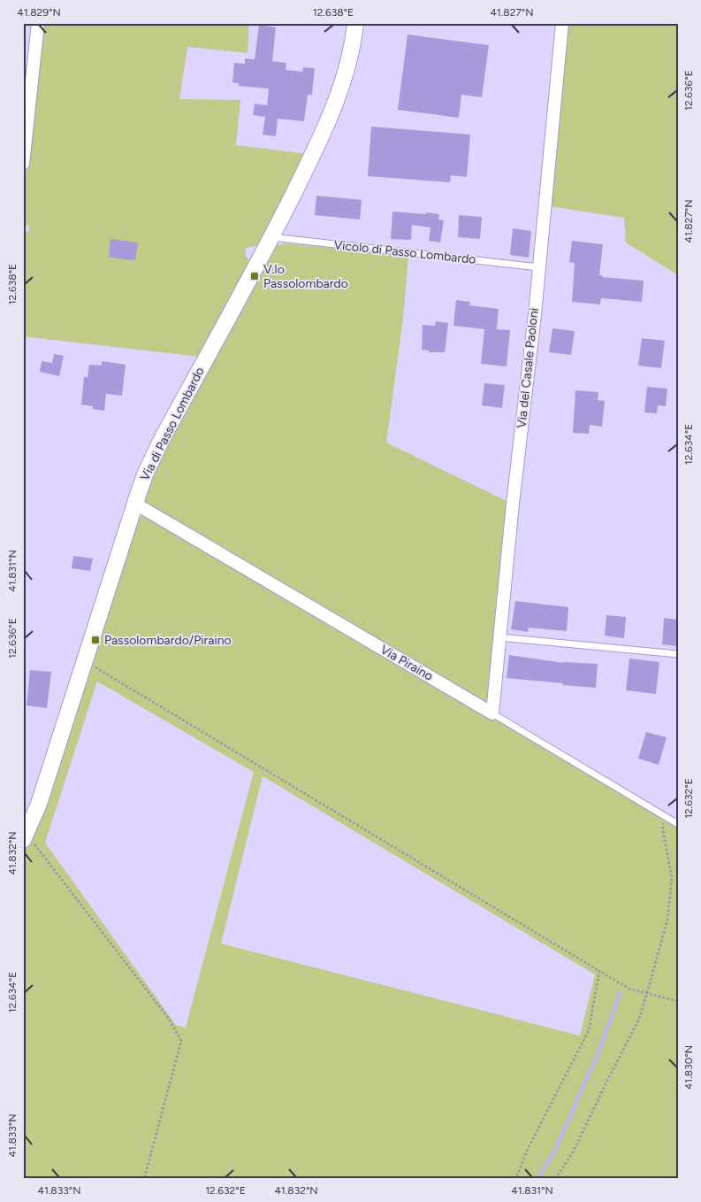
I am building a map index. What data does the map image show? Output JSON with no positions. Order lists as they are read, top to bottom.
{
  "streets": {
    "street": ["Via del Casale Paoloni", "Via di Passo Lombardo", "Via Piraino"],
    "lane": ["Vicolo di Passo Lombardo"]
  },
  "crossings": [
    ["Vicolo di Passo Lombardo", "Via del Casale Paoloni"],
    ["Vicolo di Passo Lombardo", "Via di Passo Lombardo"],
    ["Via del Casale Paoloni", "Via Piraino"],
    ["Via di Passo Lombardo", "Via Piraino"]
  ],
  "places": {
    "transit": ["V.lo Passolombardo", "Passolombardo/Piraino"]
  },
  "coordinates": [
    "41.829°N",
    "12.638°E",
    "41.827°N",
    "12.636°E",
    "12.634°E",
    "41.831°N",
    "12.632°E",
    "41.832°N",
    "41.830°N",
    "41.833°N"
  ]
}
